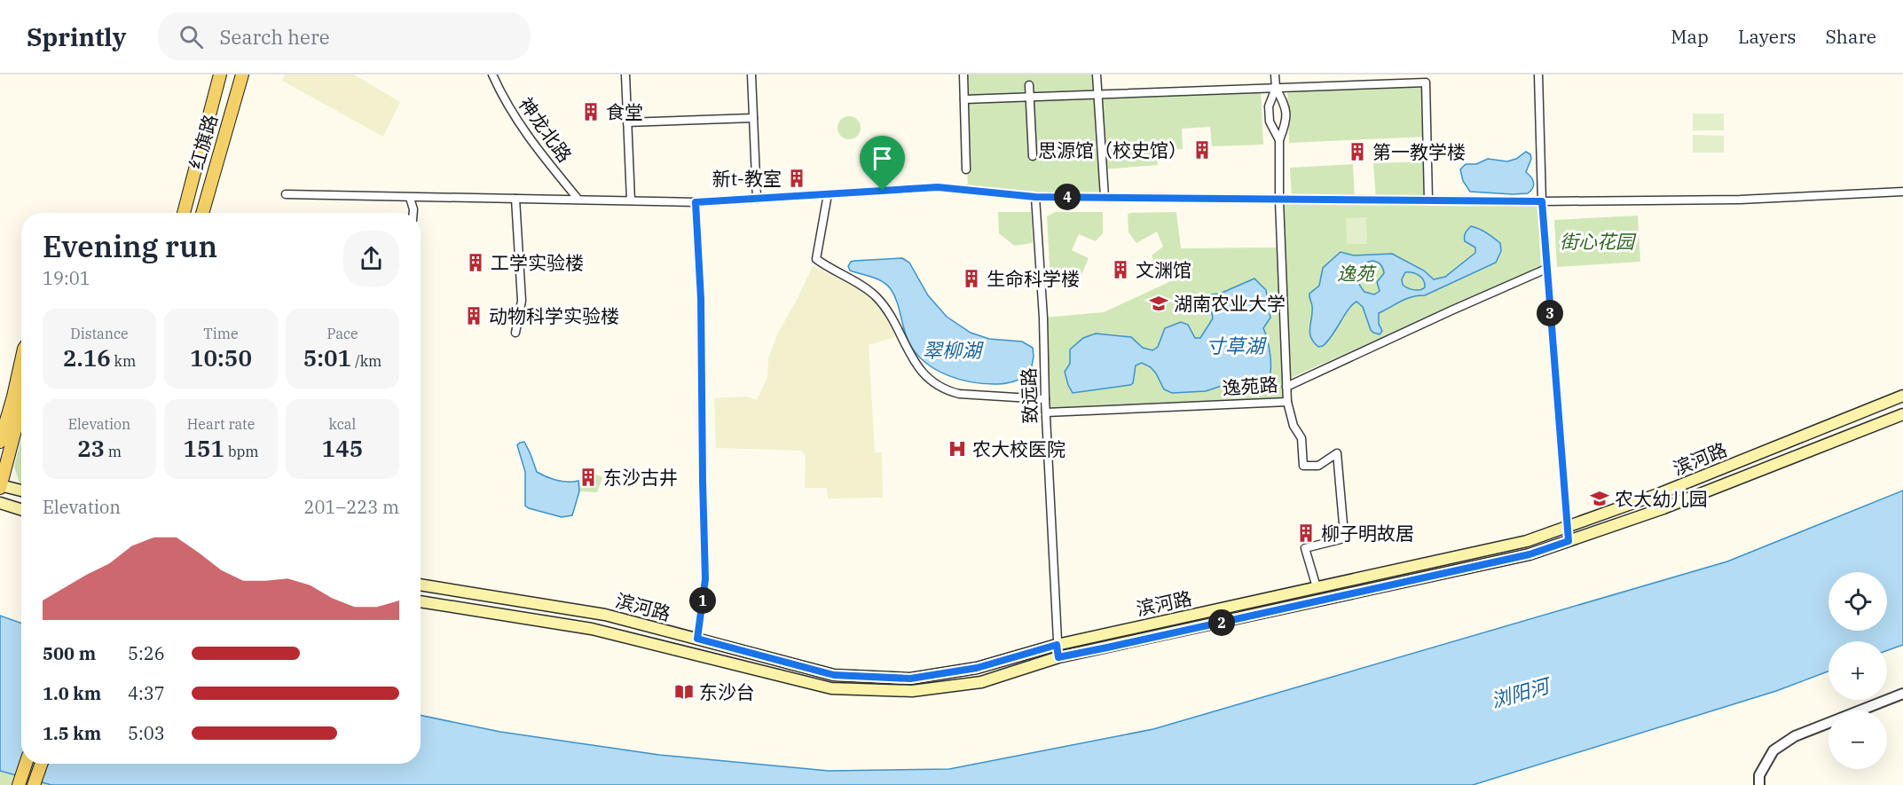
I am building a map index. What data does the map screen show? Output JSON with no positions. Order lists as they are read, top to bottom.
{
  "streets": {
    "main road": ["红旗路", "滨河路"],
    "street": ["神龙北路", "逸苑路", "致远路"]
  },
  "crossings": [
    ["逸苑路", "致远路"],
    ["致远路", "滨河路"]
  ],
  "water": ["寸草湖", "翠柳湖", "浏阳河"],
  "parks": ["街心花园", "逸苑"],
  "places": {
    "building": [
      "食堂",
      "思源馆（校史馆）",
      "第一教学楼",
      "新t-教室",
      "工学实验楼",
      "文渊馆",
      "生命科学楼",
      "动物科学实验楼",
      "东沙古井",
      "柳子明故居"
    ],
    "school or university": ["湖南农业大学", "农大幼儿园"],
    "hospital": ["农大校医院"],
    "library": ["东沙台"]
  },
  "page": {
    "header": "Sprintly",
    "search": "Search here",
    "nav": ["Map", "Layers", "Share"],
    "pins": [
      "4",
      "3",
      "1",
      "2"
    ],
    "heading": ["Evening run", "19:01"],
    "stats": [
      ["Distance", "2.16 km"],
      ["Time", "10:50"],
      ["Pace", "5:01 /km"],
      ["Elevation", "23 m"],
      ["Heart rate", "151 bpm"],
      ["kcal", "145"]
    ],
    "chart": ["Elevation", "201–223 m"],
    "map_buttons": ["+", "−"],
    "list": [
      {
        "name": "500 m",
        "note": "5:26"
      },
      {
        "name": "1.0 km",
        "note": "4:37"
      },
      {
        "name": "1.5 km",
        "note": "5:03"
      }
    ]
  }
}
